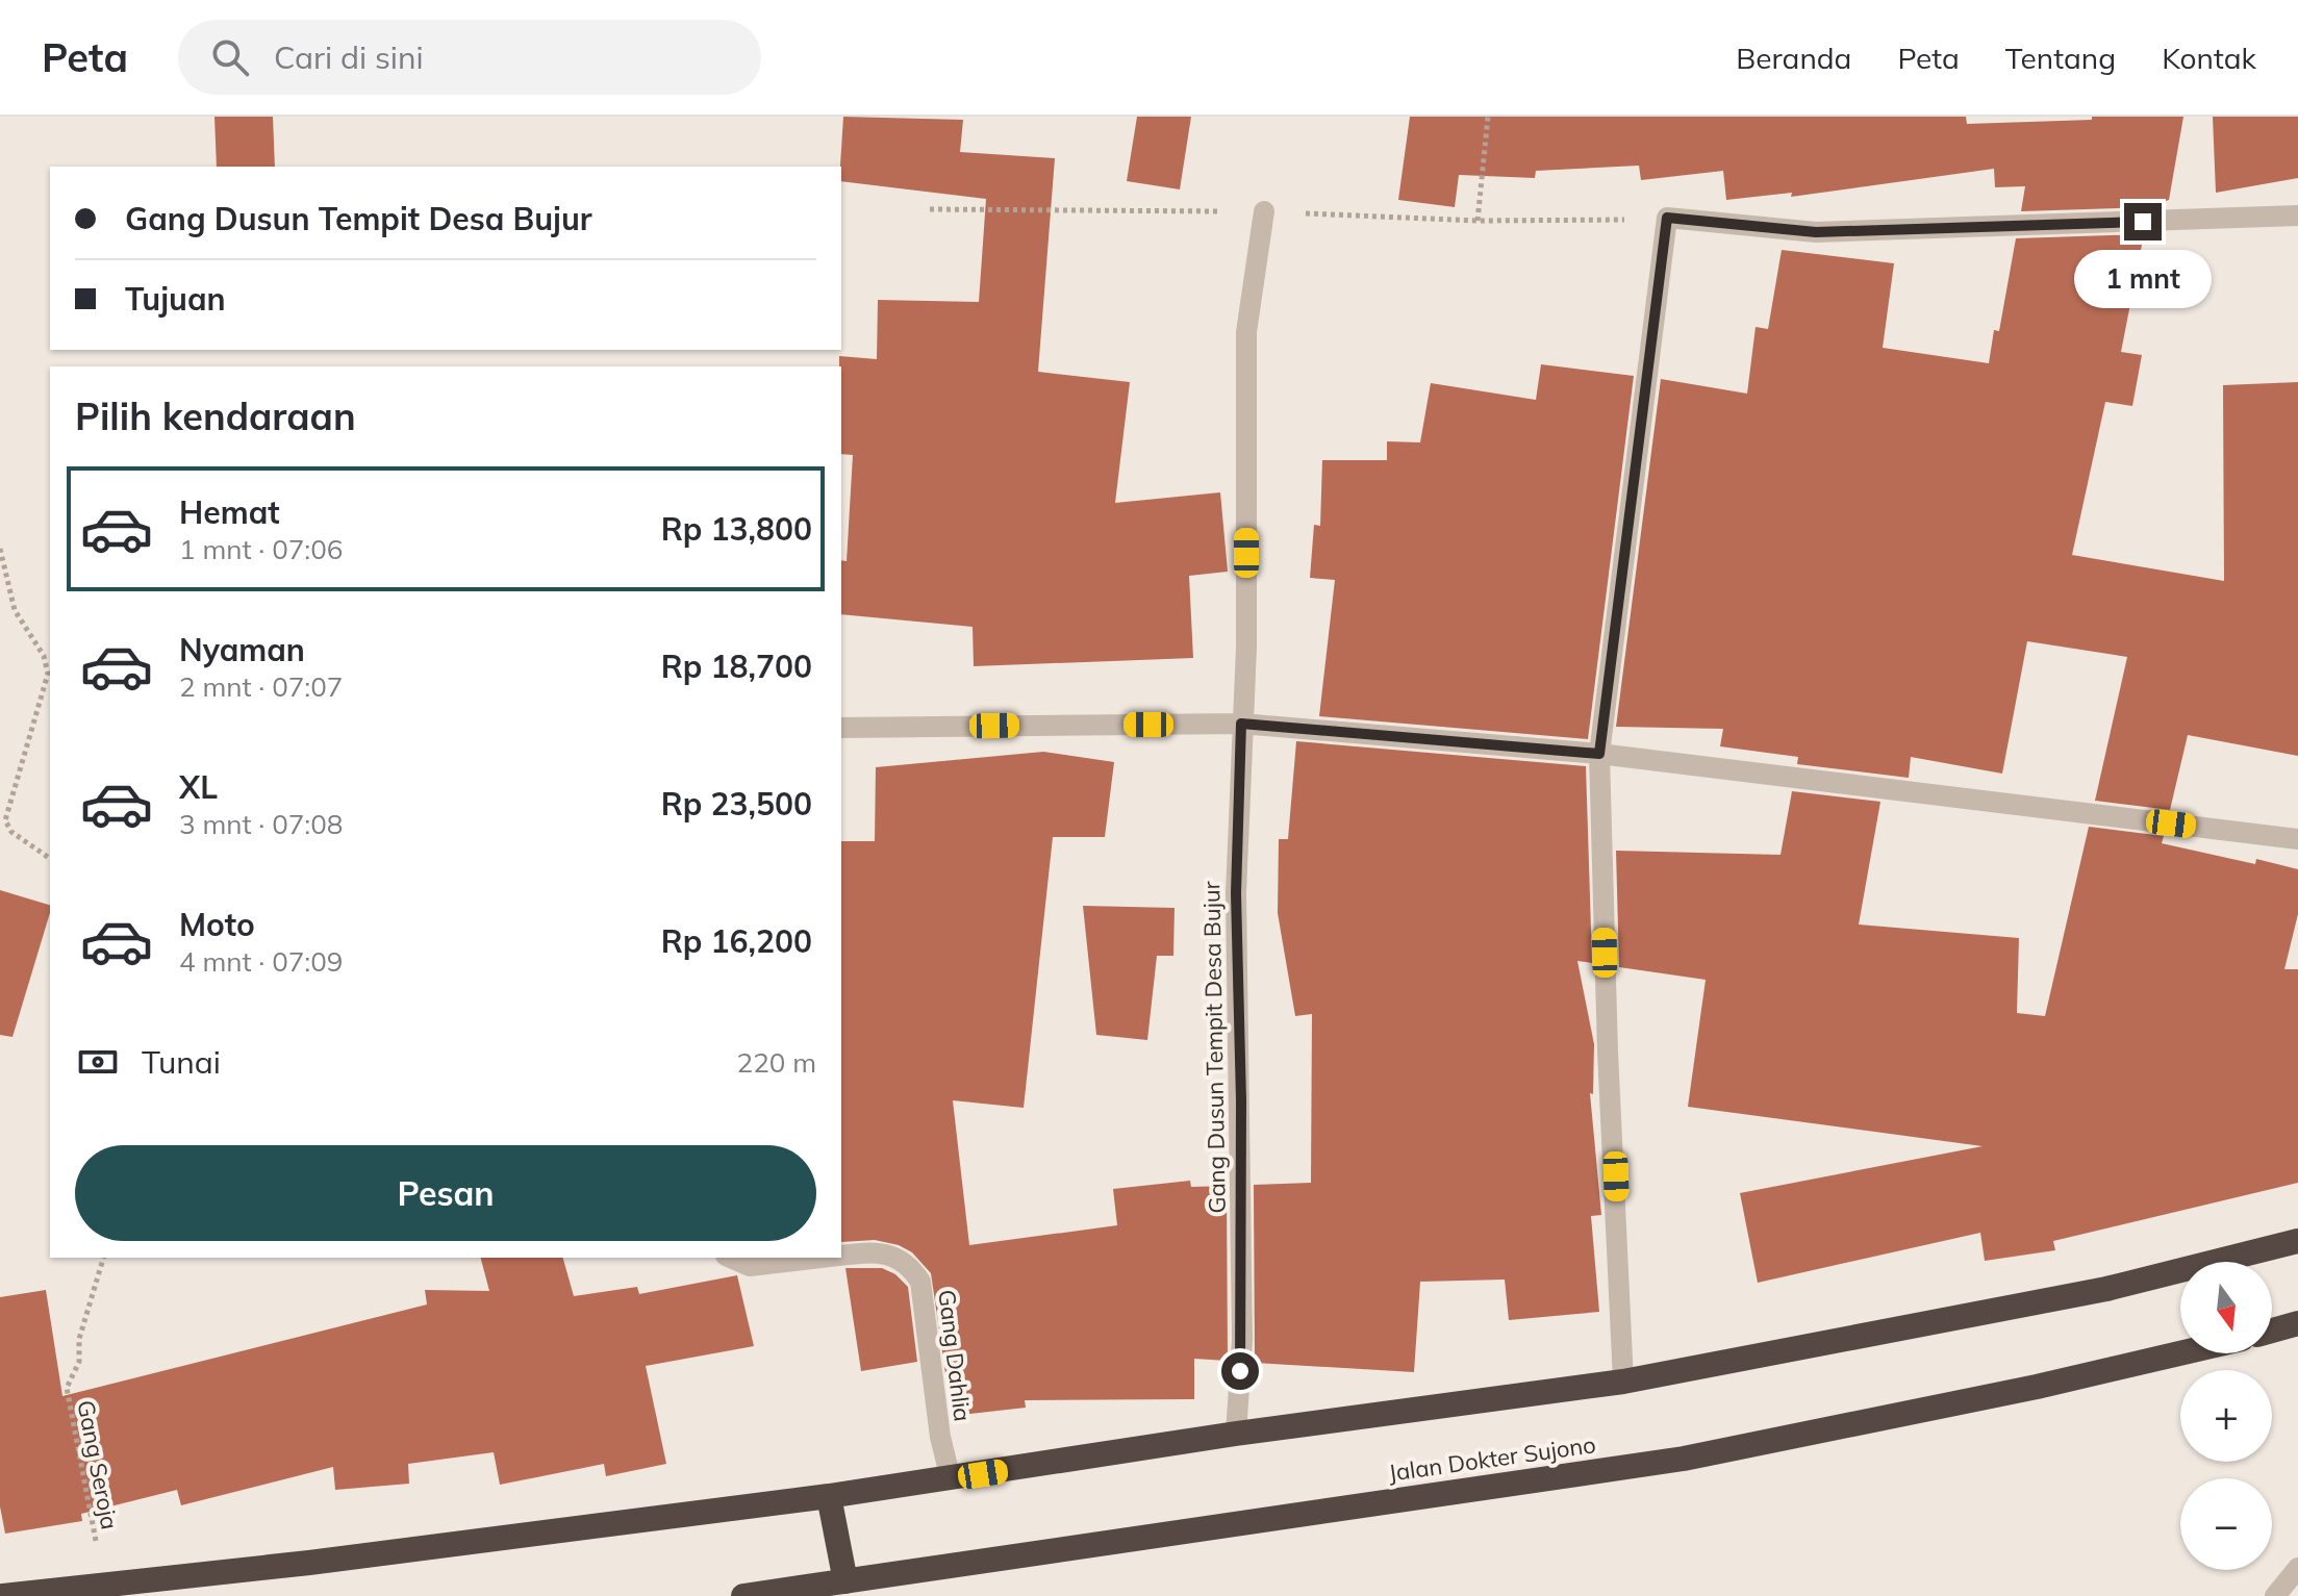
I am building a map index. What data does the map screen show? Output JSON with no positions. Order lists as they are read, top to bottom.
{
  "streets": {
    "highway": ["Jalan Dokter Sujono"],
    "street": ["Gang Dusun Tempit Desa Bujur", "Gang Dahlia"],
    "path": ["Gang Seroja"]
  },
  "north": "bottom",
  "page": {
    "header": "Peta",
    "search": "Cari di sini",
    "nav": [
      "Beranda",
      "Peta",
      "Tentang",
      "Kontak"
    ],
    "banner": ["Gang Dusun Tempit Desa Bujur", "Tujuan"],
    "bubble": "1 mnt",
    "heading": "Pilih kendaraan",
    "list": [
      {
        "name": "Hemat",
        "note": "1 mnt · 07:06",
        "value": "Rp 13,800"
      },
      {
        "name": "Nyaman",
        "note": "2 mnt · 07:07",
        "value": "Rp 18,700"
      },
      {
        "name": "XL",
        "note": "3 mnt · 07:08",
        "value": "Rp 23,500"
      },
      {
        "name": "Moto",
        "note": "4 mnt · 07:09",
        "value": "Rp 16,200"
      }
    ],
    "pay": ["Tunai", "220 m"],
    "buttons": "Pesan",
    "map_buttons": ["+", "−"]
  }
}
